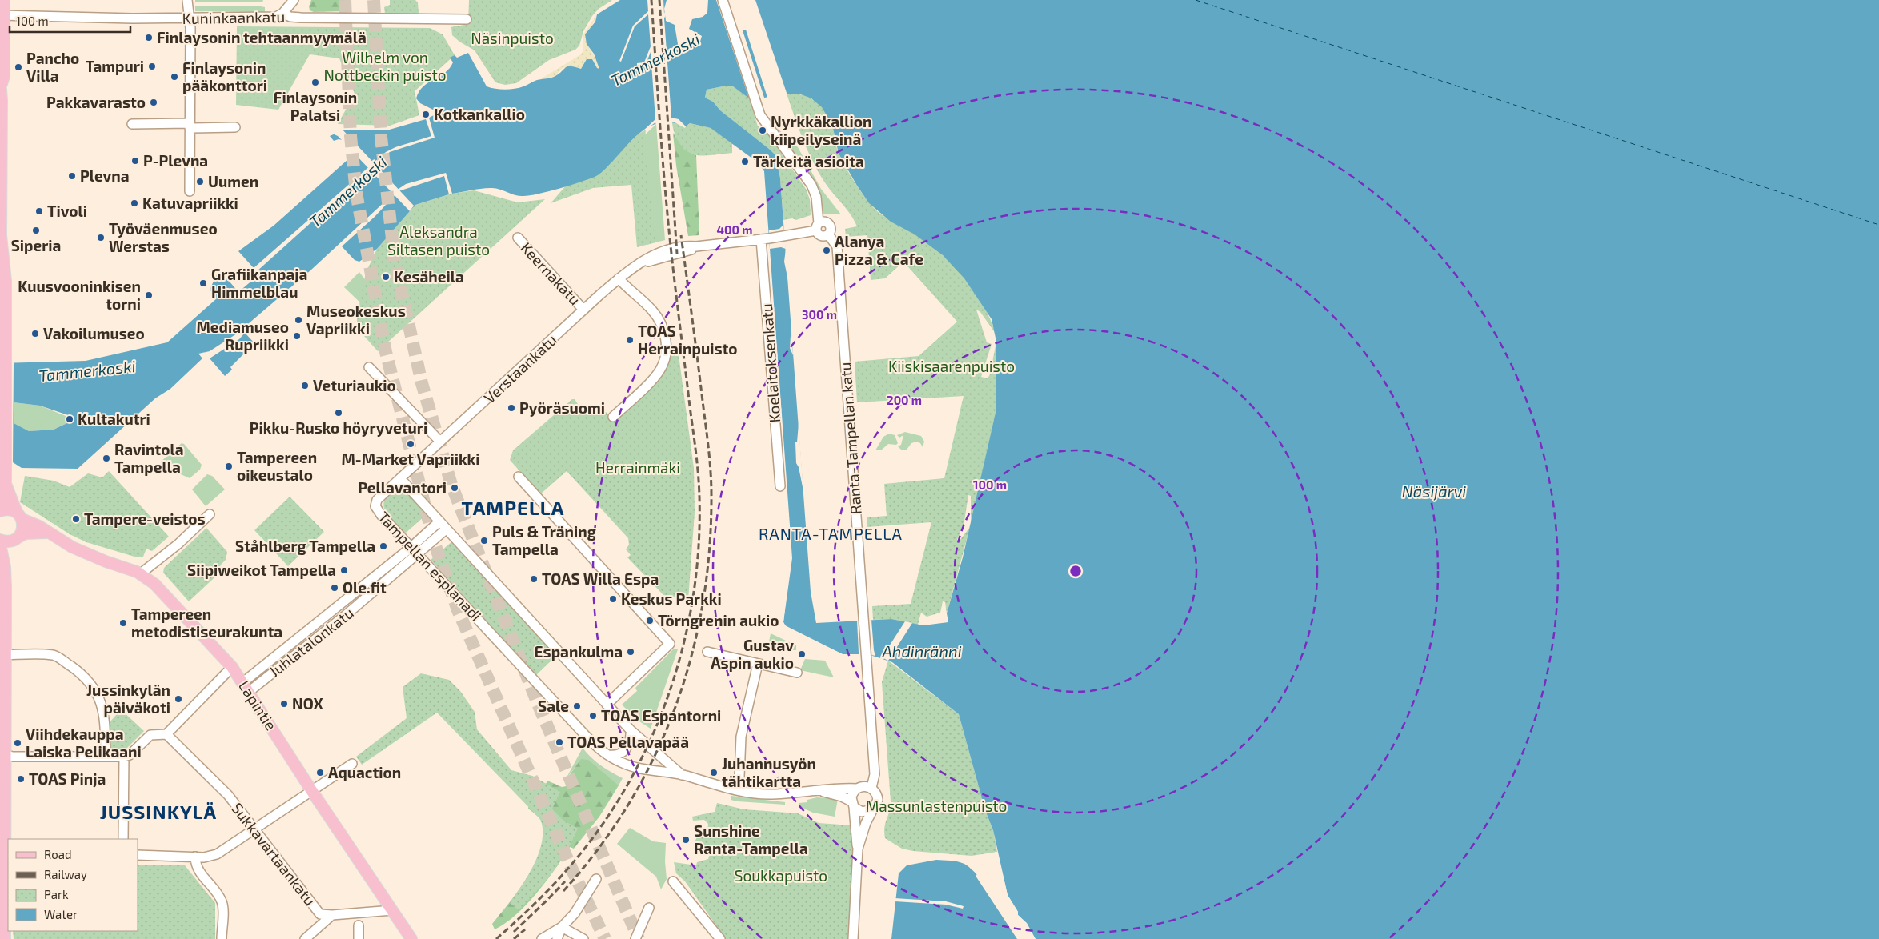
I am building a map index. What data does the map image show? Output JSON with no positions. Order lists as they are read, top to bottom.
{
  "streets": {
    "main road": ["Lapintie"],
    "street": [
      "Kuninkaankatu",
      "Keernakatu",
      "Koelaitoksenkatu",
      "Verstaankatu",
      "Ranta-Tampellan katu",
      "Tampellan esplanadi",
      "Juhlatalonkatu",
      "Sukkavartaankatu"
    ]
  },
  "crossings": [
    ["Keernakatu", "Verstaankatu"],
    ["Koelaitoksenkatu", "Verstaankatu"],
    ["Verstaankatu", "Ranta-Tampellan katu"],
    ["Verstaankatu", "Tampellan esplanadi"],
    ["Ranta-Tampellan katu", "Tampellan esplanadi"],
    ["Tampellan esplanadi", "Juhlatalonkatu"],
    ["Juhlatalonkatu", "Lapintie"]
  ],
  "districts": ["TAMPELLA", "RANTA-TAMPELLA", "JUSSINKYLÄ"],
  "water": ["Tammerkoski", "Näsijärvi", "Ahdinränni"],
  "parks": [
    "Näsinpuisto",
    "Wilhelm von Nottbeckin puisto",
    "Aleksandra Siltasen puisto",
    "Kiiskisaarenpuisto",
    "Herrainmäki",
    "Massunlastenpuisto",
    "Soukkapuisto"
  ],
  "places": [
    "Finlaysonin tehtaanmyymälä",
    "Tampuri",
    "Pancho Villa",
    "Finlaysonin pääkonttori",
    "Finlaysonin Palatsi",
    "Pakkavarasto",
    "Kotkankallio",
    "Nyrkkäkallion kiipeilyseinä",
    "P-Plevna",
    "Tärkeitä asioita",
    "Plevna",
    "Uumen",
    "Katuvapriikki",
    "Tivoli",
    "Siperia",
    "Työväenmuseo Werstas",
    "Alanya Pizza & Cafe",
    "Kesäheila",
    "Grafiikanpaja Himmelblau",
    "Kuusvooninkisen torni",
    "Museokeskus Vapriikki",
    "Vakoilumuseo",
    "Mediamuseo Rupriikki",
    "TOAS Herrainpuisto",
    "Veturiaukio",
    "Pyöräsuomi",
    "Pikku-Rusko höyryveturi",
    "Kultakutri",
    "M-Market Vapriikki",
    "Ravintola Tampella",
    "Tampereen oikeustalo",
    "Pellavantori",
    "Tampere-veistos",
    "Puls & Träning Tampella",
    "Ståhlberg Tampella",
    "Siipiweikot Tampella",
    "TOAS Willa Espa",
    "Ole.fit",
    "Keskus Parkki",
    "Törngrenin aukio",
    "Tampereen metodistiseurakunta",
    "Espankulma",
    "Gustav Aspin aukio",
    "Jussinkylän päiväkoti",
    "NOX",
    "Sale",
    "TOAS Espantorni",
    "TOAS Pellavapää",
    "Viihdekauppa Laiska Pelikaani",
    "Aquaction",
    "Juhannusyön tähtikartta",
    "TOAS Pinja",
    "Sunshine Ranta-Tampella"
  ],
  "legend": [
    "Road",
    "Railway",
    "Park",
    "Water"
  ],
  "scale_bar": "100 m",
  "rings": [
    "400 m",
    "300 m",
    "200 m",
    "100 m"
  ]
}
